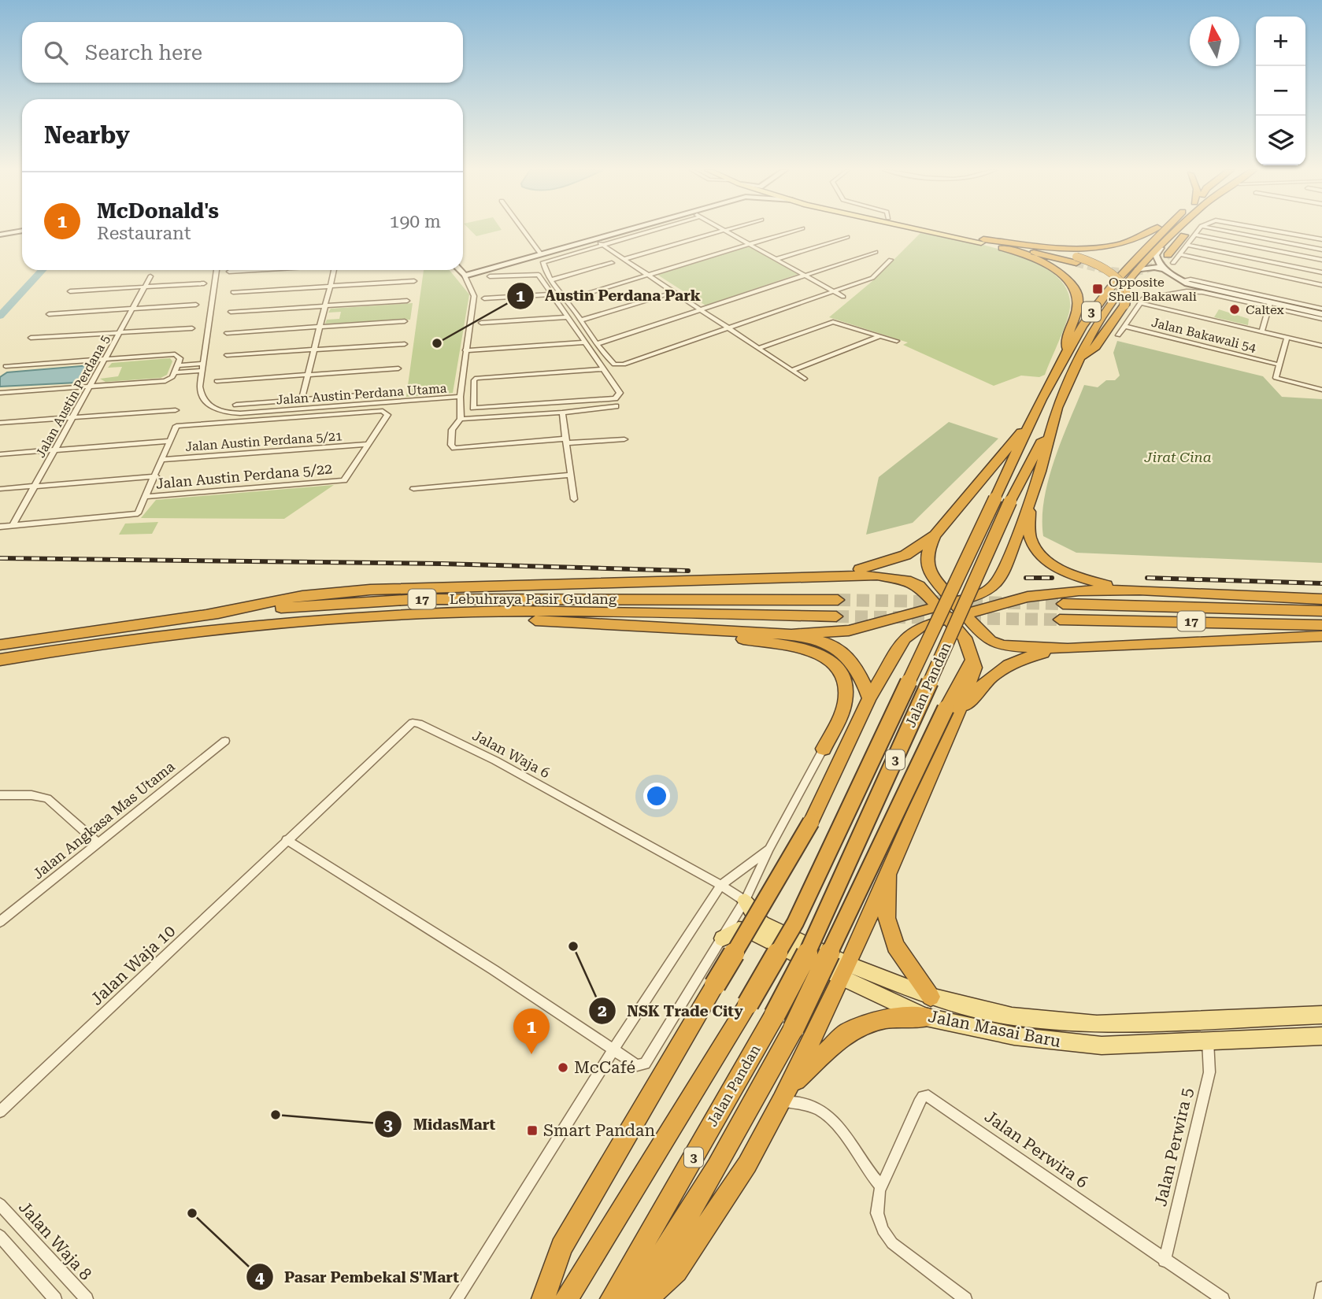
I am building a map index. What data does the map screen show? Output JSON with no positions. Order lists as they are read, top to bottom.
{
  "streets": {
    "highway": [
      "3",
      "17",
      "Lebuhraya Pasir Gudang",
      "Jalan Pandan"
    ],
    "main road": ["Jalan Masai Baru"],
    "street": [
      "Jalan Bakawali 54",
      "Jalan Austin Perdana Utama",
      "Jalan Austin Perdana 5",
      "Jalan Austin Perdana 5/21",
      "Jalan Austin Perdana 5/22",
      "Jalan Waja 6",
      "Jalan Angkasa Mas Utama",
      "Jalan Waja 10",
      "Jalan Perwira 5",
      "Jalan Perwira 6",
      "Jalan Waja 8"
    ]
  },
  "crossings": [
    ["Jalan Austin Perdana 5/21", "Jalan Austin Perdana 5/22"],
    ["Jalan Waja 6", "Jalan Waja 10"],
    ["Jalan Waja 6", "Jalan Masai Baru"],
    ["Jalan Masai Baru", "Jalan Perwira 5"],
    ["Jalan Perwira 5", "Jalan Perwira 6"]
  ],
  "parks": ["Jirat Cina"],
  "places": {
    "transit": ["Opposite Shell Bakawali", "Smart Pandan"],
    "other": [
      "Caltex",
      "Austin Perdana Park",
      "NSK Trade City",
      "McCafé",
      "MidasMart",
      "Pasar Pembekal S'Mart"
    ]
  },
  "north": "top",
  "page": {
    "map_buttons": ["+", "−"],
    "search": "Search here",
    "heading": "Nearby",
    "list": [
      {
        "mark": "1",
        "name": "McDonald's",
        "note": "Restaurant",
        "value": "190 m"
      }
    ],
    "pins": "1"
  }
}
